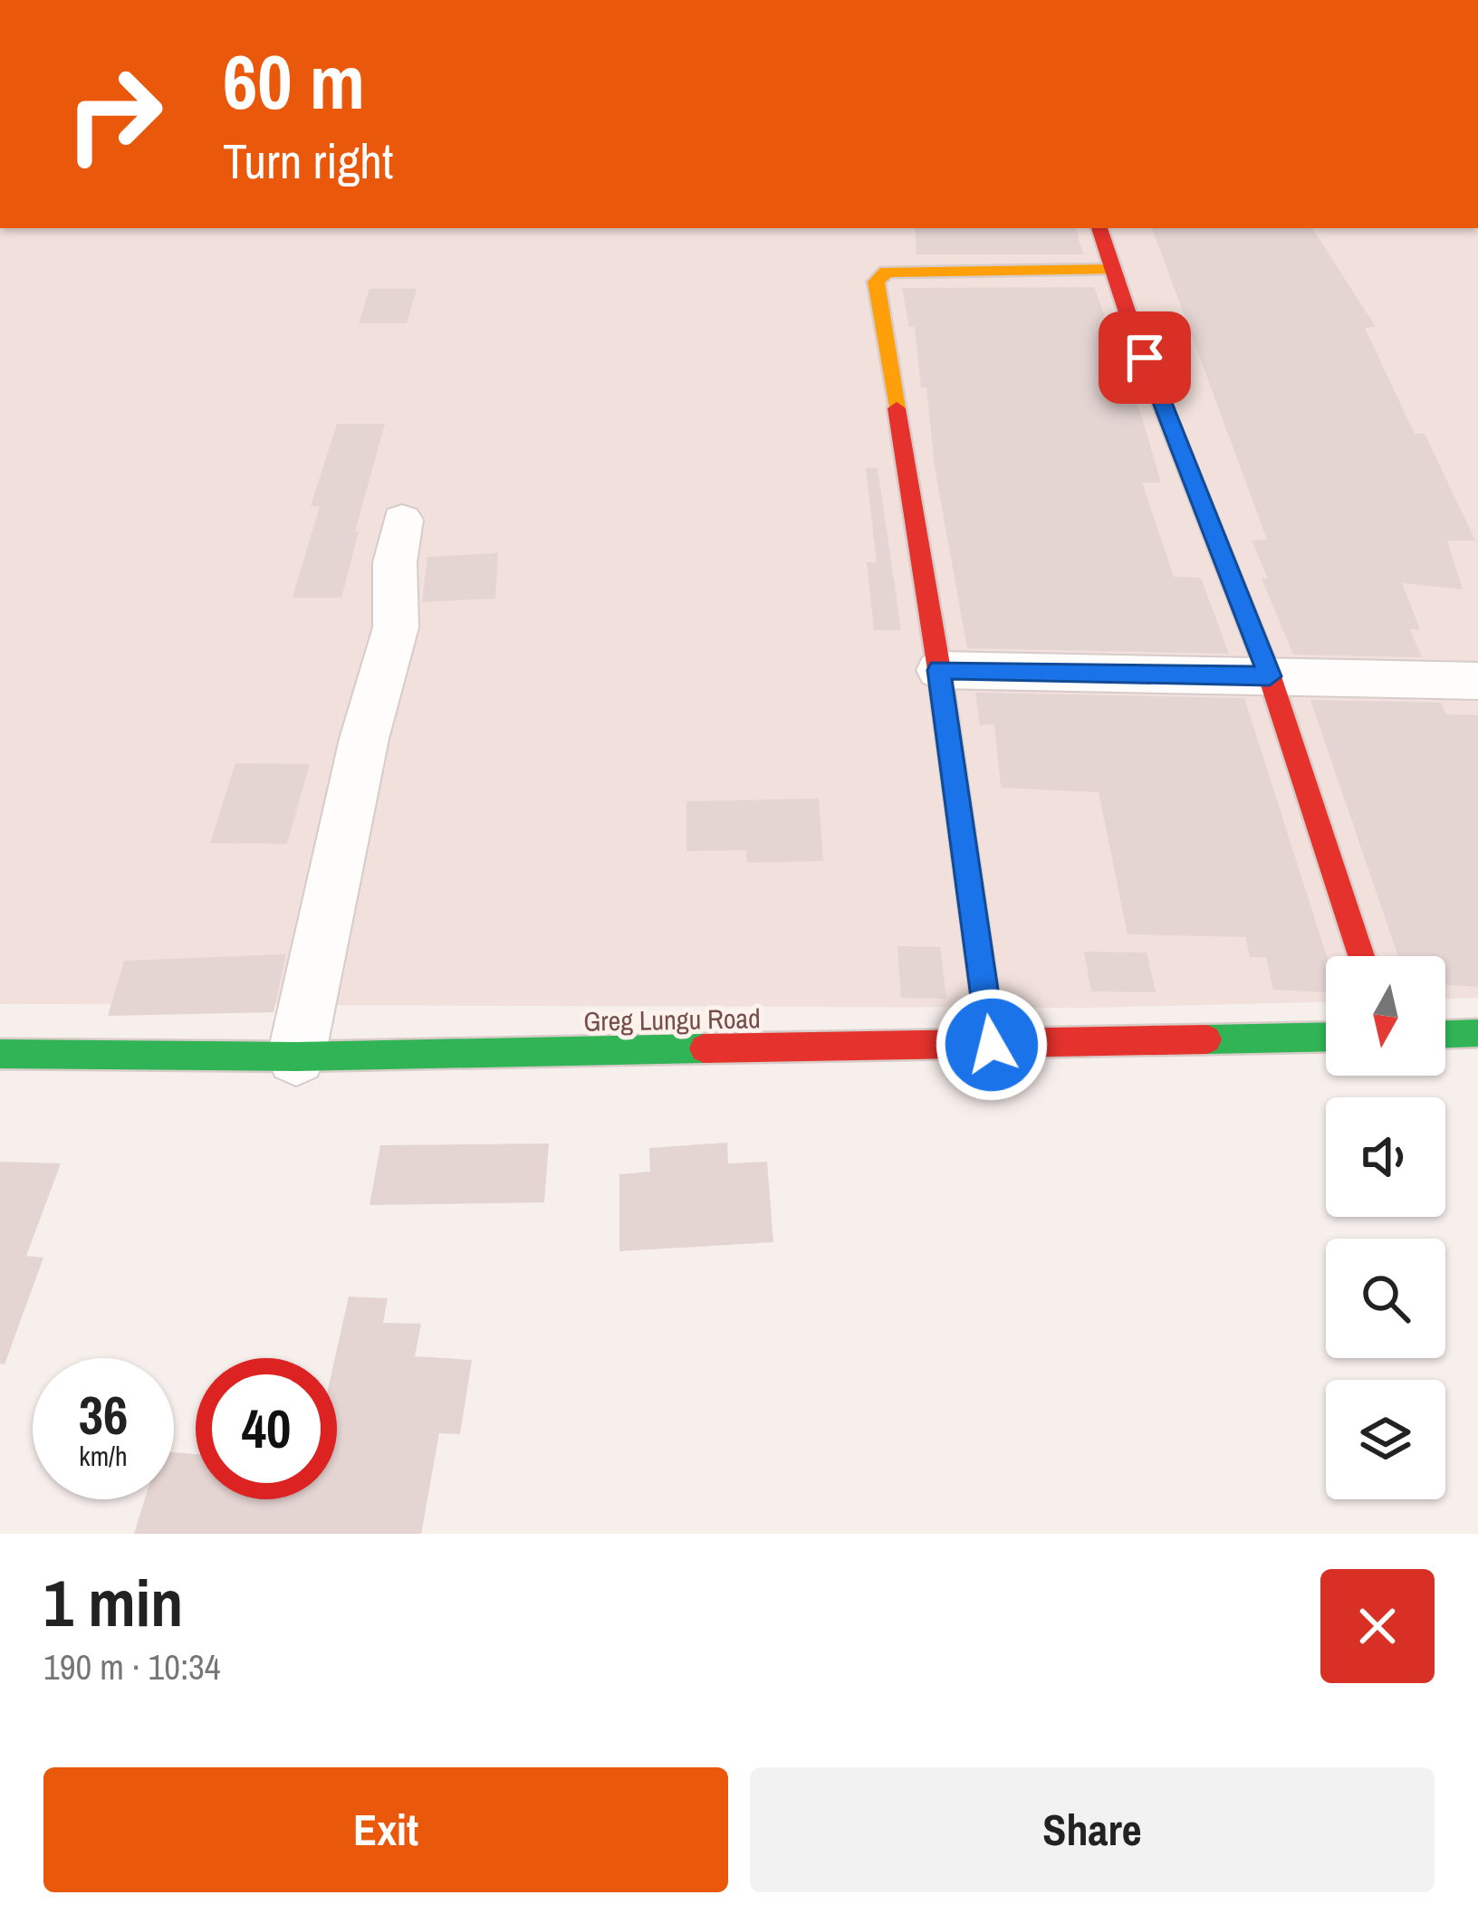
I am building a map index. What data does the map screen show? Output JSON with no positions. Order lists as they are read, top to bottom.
{
  "streets": {
    "street": ["Greg Lungu Road"]
  },
  "north": "bottom",
  "page": {
    "turn": ["60 m", "Turn right"],
    "speed": "36 km/h",
    "limit": "40",
    "heading": ["1 min", "190 m · 10:34"],
    "buttons": ["Exit", "Share"]
  }
}
